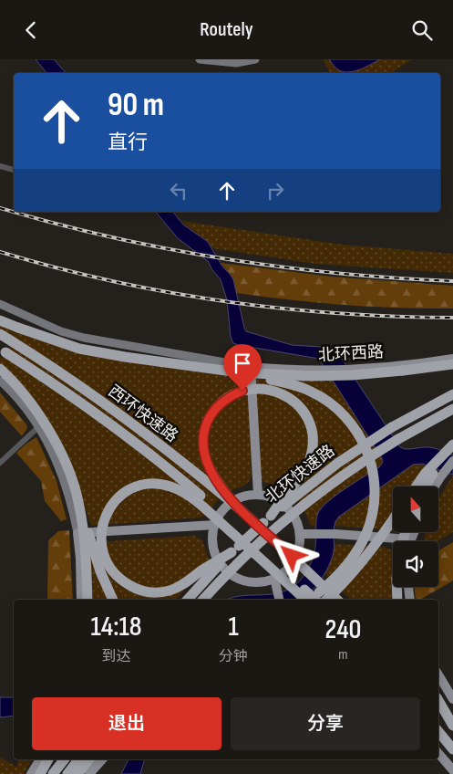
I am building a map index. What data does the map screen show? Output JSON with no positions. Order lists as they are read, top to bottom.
{
  "streets": {
    "highway": ["西环快速路", "北环快速路"],
    "main road": ["北环西路"]
  },
  "north": "top",
  "page": {
    "header": "Routely",
    "turn": ["90 m", "直行"],
    "eta": [
      "14:18",
      "到达",
      "1",
      "分钟",
      "240",
      "m"
    ],
    "buttons": ["退出", "分享"]
  }
}
